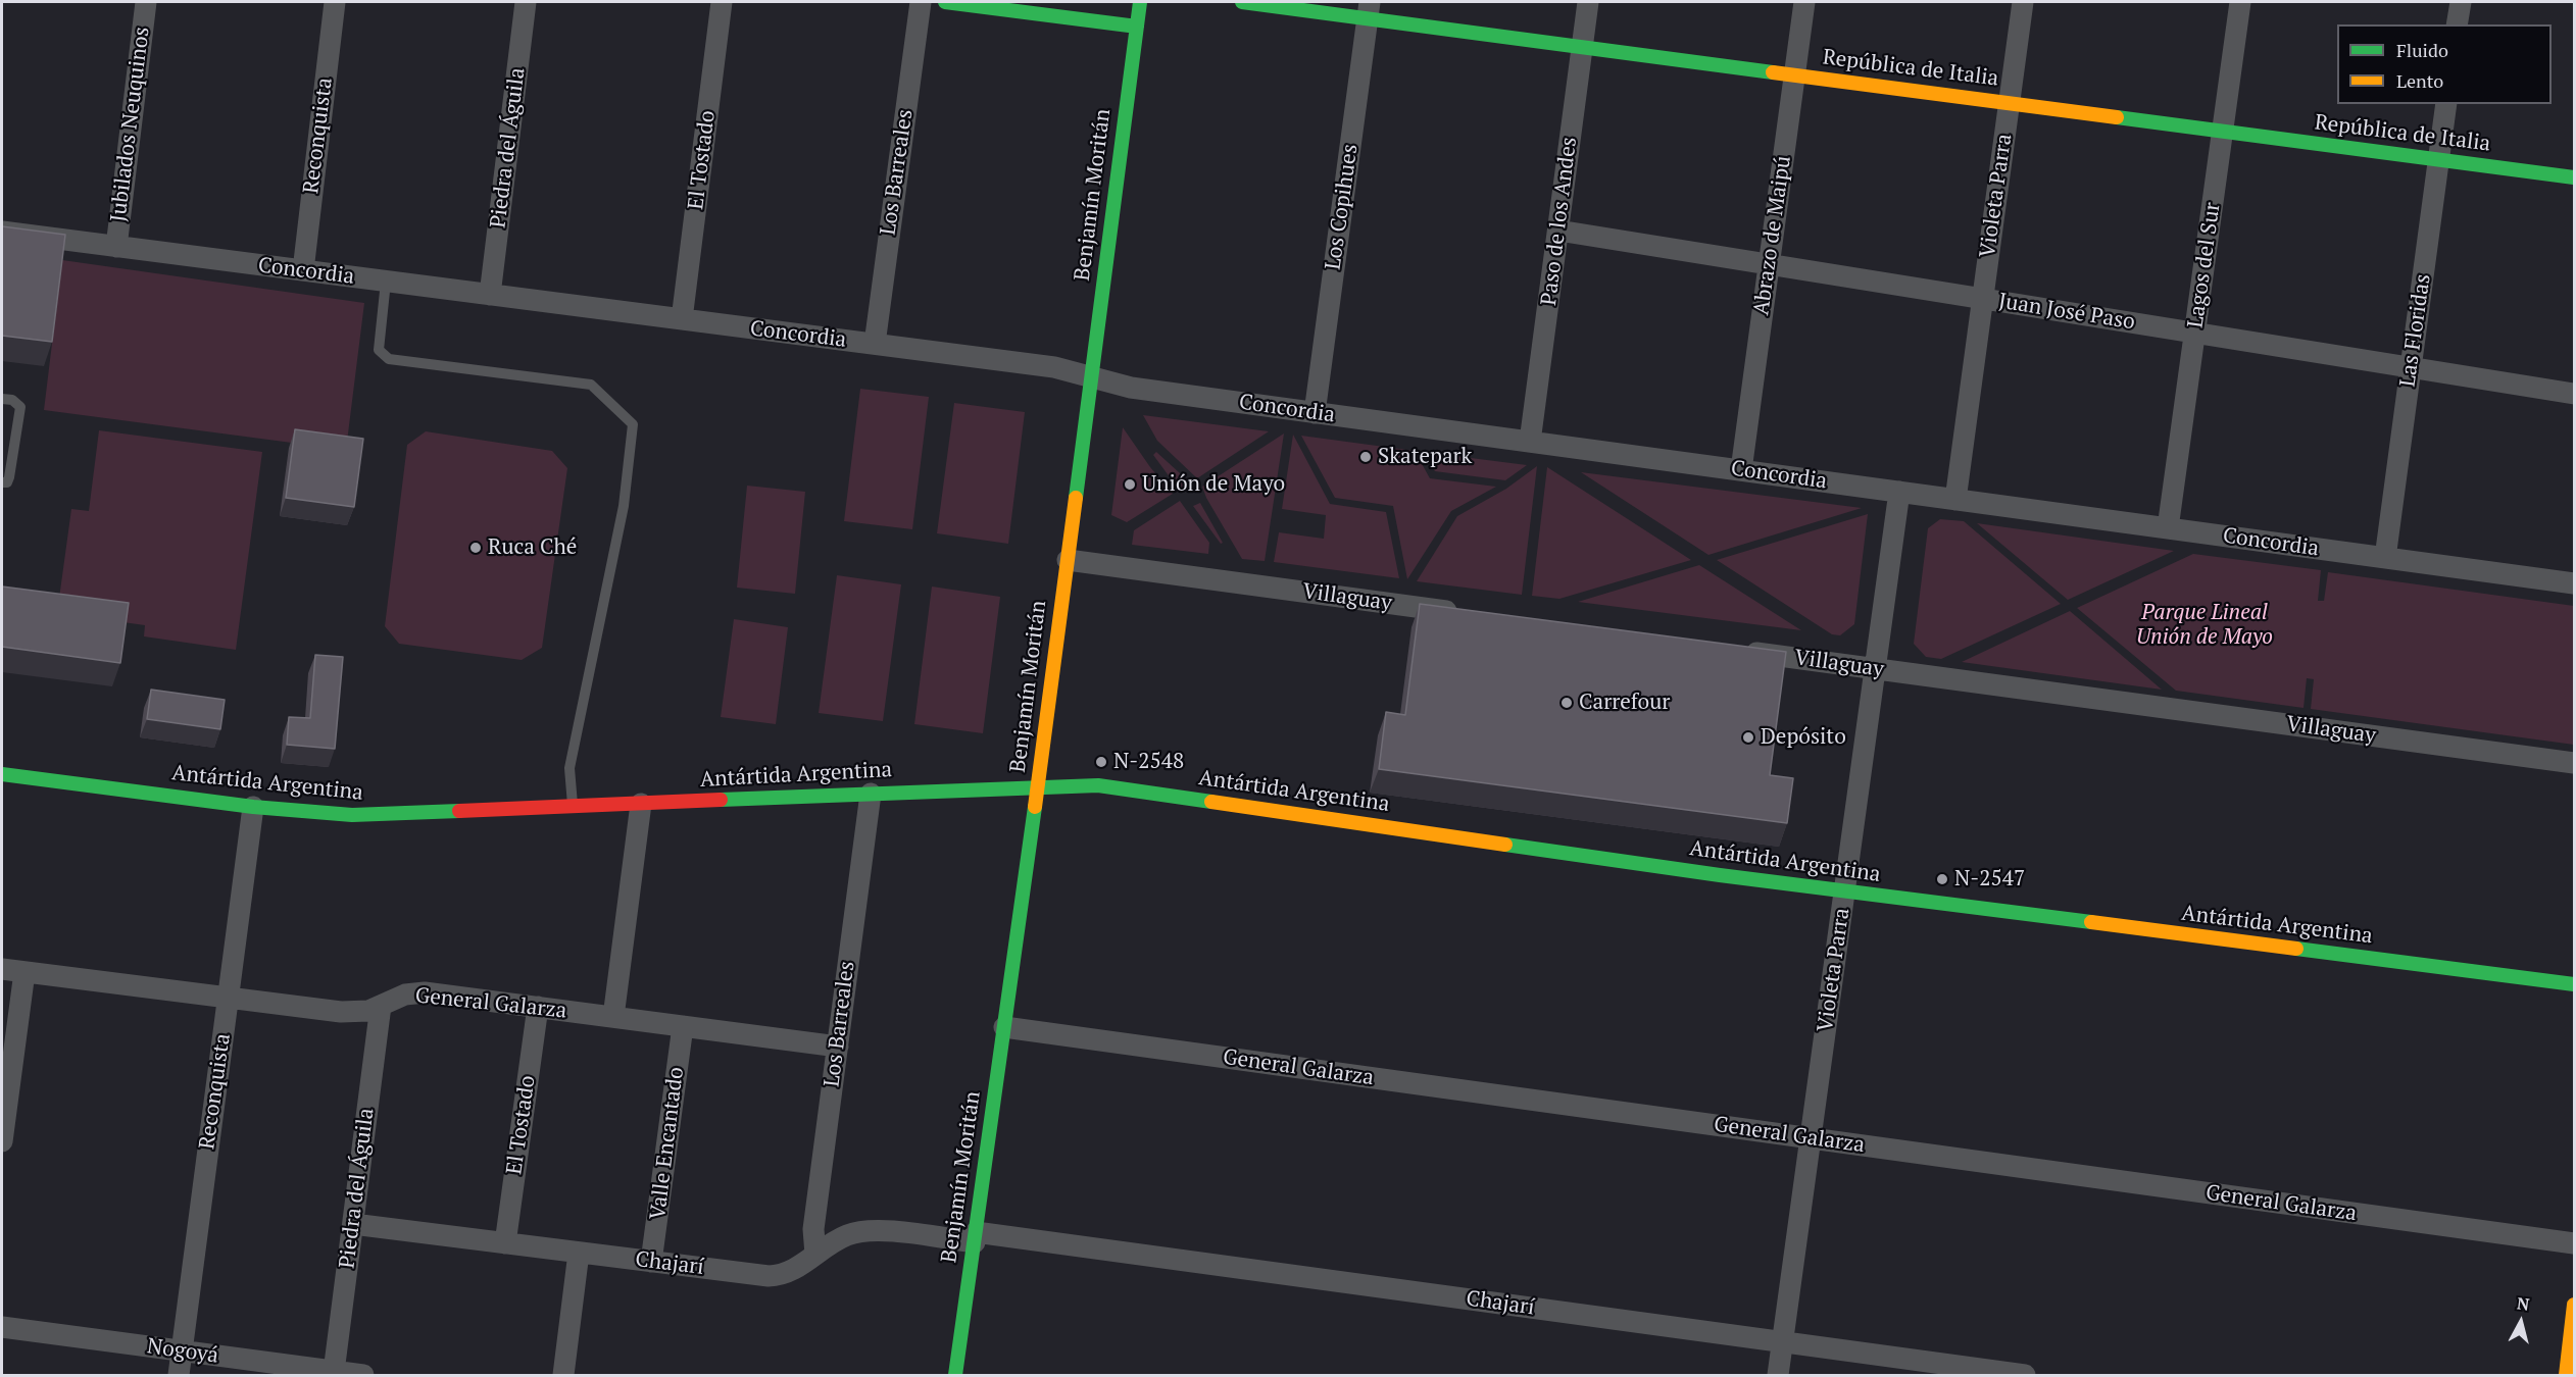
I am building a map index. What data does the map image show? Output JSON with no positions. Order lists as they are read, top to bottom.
{
  "streets": {
    "street": [
      "República de Italia",
      "Jubilados Neuquinos",
      "Reconquista",
      "Piedra del Águila",
      "El Tostado",
      "Los Barreales",
      "Benjamín Moritán",
      "Violeta Parra",
      "Los Copihues",
      "Paso de los Andes",
      "Abrazo de Maipú",
      "Lagos del Sur",
      "Concordia",
      "Juan José Paso",
      "Las Floridas",
      "Villaguay",
      "Antártida Argentina",
      "General Galarza",
      "Valle Encantado",
      "Chajarí",
      "Nogoyá"
    ]
  },
  "crossings": [
    ["República de Italia", "Violeta Parra"],
    ["República de Italia", "Los Copihues"],
    ["República de Italia", "Paso de los Andes"],
    ["República de Italia", "Abrazo de Maipú"],
    ["República de Italia", "Lagos del Sur"],
    ["República de Italia", "Las Floridas"],
    ["Jubilados Neuquinos", "Concordia"],
    ["Reconquista", "Concordia"],
    ["Reconquista", "Antártida Argentina"],
    ["Reconquista", "General Galarza"],
    ["Reconquista", "Nogoyá"],
    ["Piedra del Águila", "Concordia"],
    ["Piedra del Águila", "General Galarza"],
    ["Piedra del Águila", "Chajarí"],
    ["Piedra del Águila", "Nogoyá"],
    ["El Tostado", "Concordia"],
    ["El Tostado", "General Galarza"],
    ["El Tostado", "Chajarí"],
    ["Los Barreales", "Concordia"],
    ["Los Barreales", "Antártida Argentina"],
    ["Los Barreales", "General Galarza"],
    ["Los Barreales", "Chajarí"],
    ["Benjamín Moritán", "Concordia"],
    ["Benjamín Moritán", "Villaguay"],
    ["Benjamín Moritán", "Antártida Argentina"],
    ["Benjamín Moritán", "General Galarza"],
    ["Benjamín Moritán", "Chajarí"],
    ["Violeta Parra", "Concordia"],
    ["Violeta Parra", "Juan José Paso"],
    ["Violeta Parra", "Villaguay"],
    ["Violeta Parra", "Antártida Argentina"],
    ["Violeta Parra", "General Galarza"],
    ["Violeta Parra", "Chajarí"],
    ["Los Copihues", "Concordia"],
    ["Paso de los Andes", "Concordia"],
    ["Paso de los Andes", "Juan José Paso"],
    ["Abrazo de Maipú", "Concordia"],
    ["Abrazo de Maipú", "Juan José Paso"],
    ["Lagos del Sur", "Concordia"],
    ["Lagos del Sur", "Juan José Paso"],
    ["Concordia", "Las Floridas"],
    ["Juan José Paso", "Las Floridas"],
    ["General Galarza", "Valle Encantado"],
    ["Valle Encantado", "Chajarí"]
  ],
  "parks": ["Parque Lineal Unión de Mayo"],
  "places": [
    "Skatepark",
    "Unión de Mayo",
    "Ruca Ché",
    "Carrefour",
    "Depósito",
    "N-2548",
    "N-2547"
  ],
  "legend": ["Fluido", "Lento"],
  "north": "top"
}
